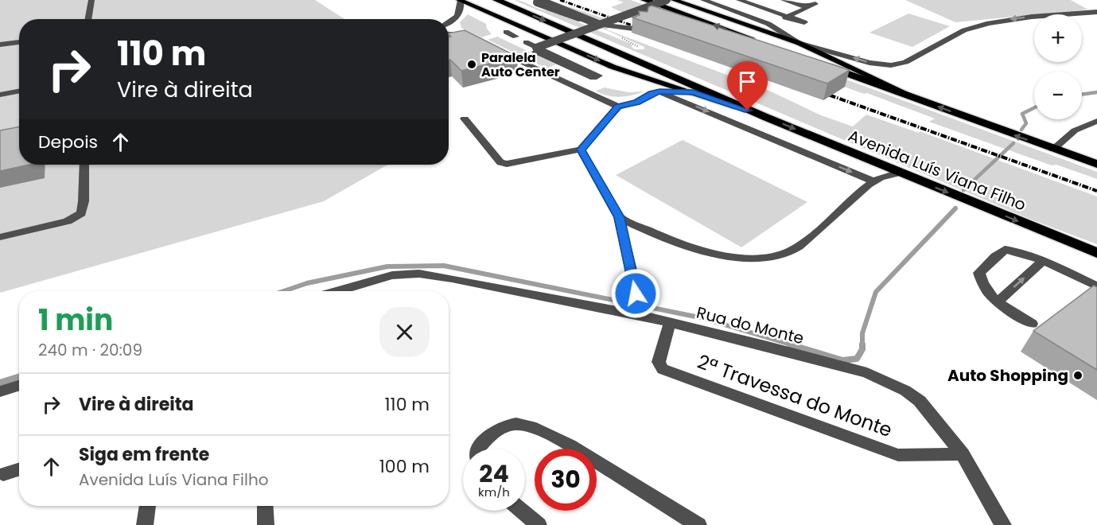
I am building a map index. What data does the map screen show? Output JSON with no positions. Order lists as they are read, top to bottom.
{
  "streets": {
    "highway": ["Avenida Luís Viana Filho"],
    "street": ["Rua do Monte", "2ª Travessa do Monte"]
  },
  "crossings": [
    ["Rua do Monte", "2ª Travessa do Monte"]
  ],
  "places": ["Paralela Auto Center", "Auto Shopping"],
  "page": {
    "map_buttons": ["+", "−"],
    "turn": ["110 m", "Vire à direita"],
    "then": "Depois",
    "heading": ["1 min", "240 m · 20:09"],
    "list": [
      {
        "name": "Vire à direita",
        "value": "110 m"
      },
      {
        "name": "Siga em frente",
        "note": "Avenida Luís Viana Filho",
        "value": "100 m"
      }
    ],
    "speed": "24 km/h",
    "limit": "30"
  }
}
